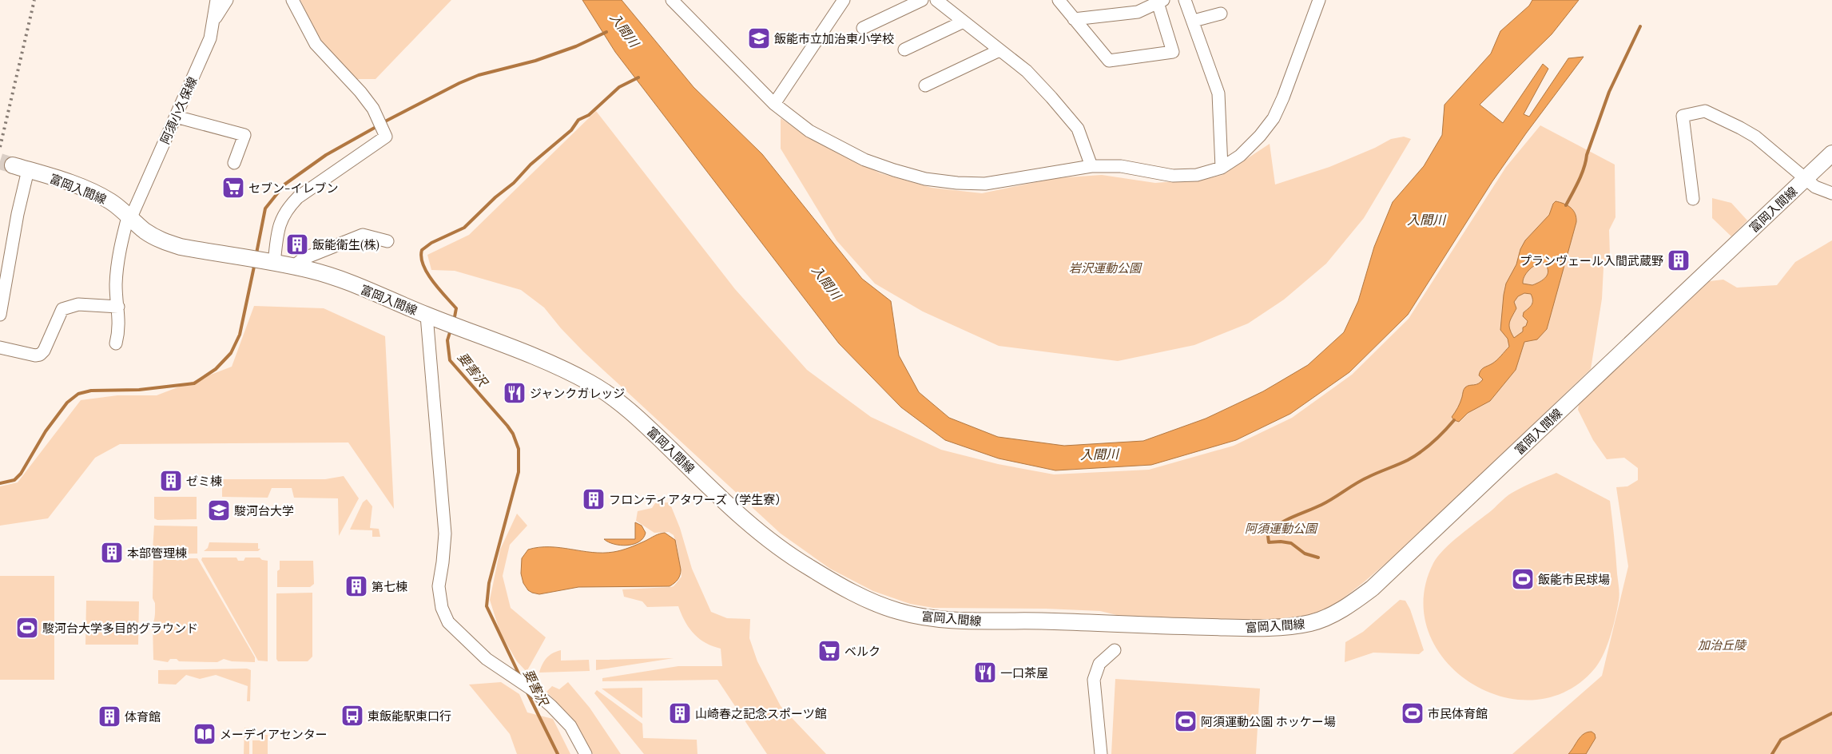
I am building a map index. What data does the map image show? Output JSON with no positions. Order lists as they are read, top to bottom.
{
  "streets": {
    "main road": ["富岡入間線"],
    "street": ["阿須小久保線"]
  },
  "crossings": [
    ["阿須小久保線", "富岡入間線"]
  ],
  "water": ["入間川", "要害沢"],
  "parks": ["岩沢運動公園", "阿須運動公園", "加治丘陵"],
  "places": {
    "school or university": ["飯能市立加治東小学校", "駿河台大学"],
    "supermarket": ["セブン-イレブン", "ベルク"],
    "building": [
      "飯能衛生(株)",
      "プランヴェール入間武蔵野",
      "ゼミ棟",
      "フロンティアタワーズ（学生寮）",
      "本部管理棟",
      "第七棟",
      "山崎春之記念スポーツ館",
      "体育館"
    ],
    "restaurant": ["ジャンクガレッジ", "一口茶屋"],
    "sports": [
      "飯能市民球場",
      "駿河台大学多目的グラウンド",
      "市民体育館",
      "阿須運動公園 ホッケー場"
    ],
    "bus stop": ["東飯能駅東口行"],
    "library": ["メーデイアセンター"]
  }
}
